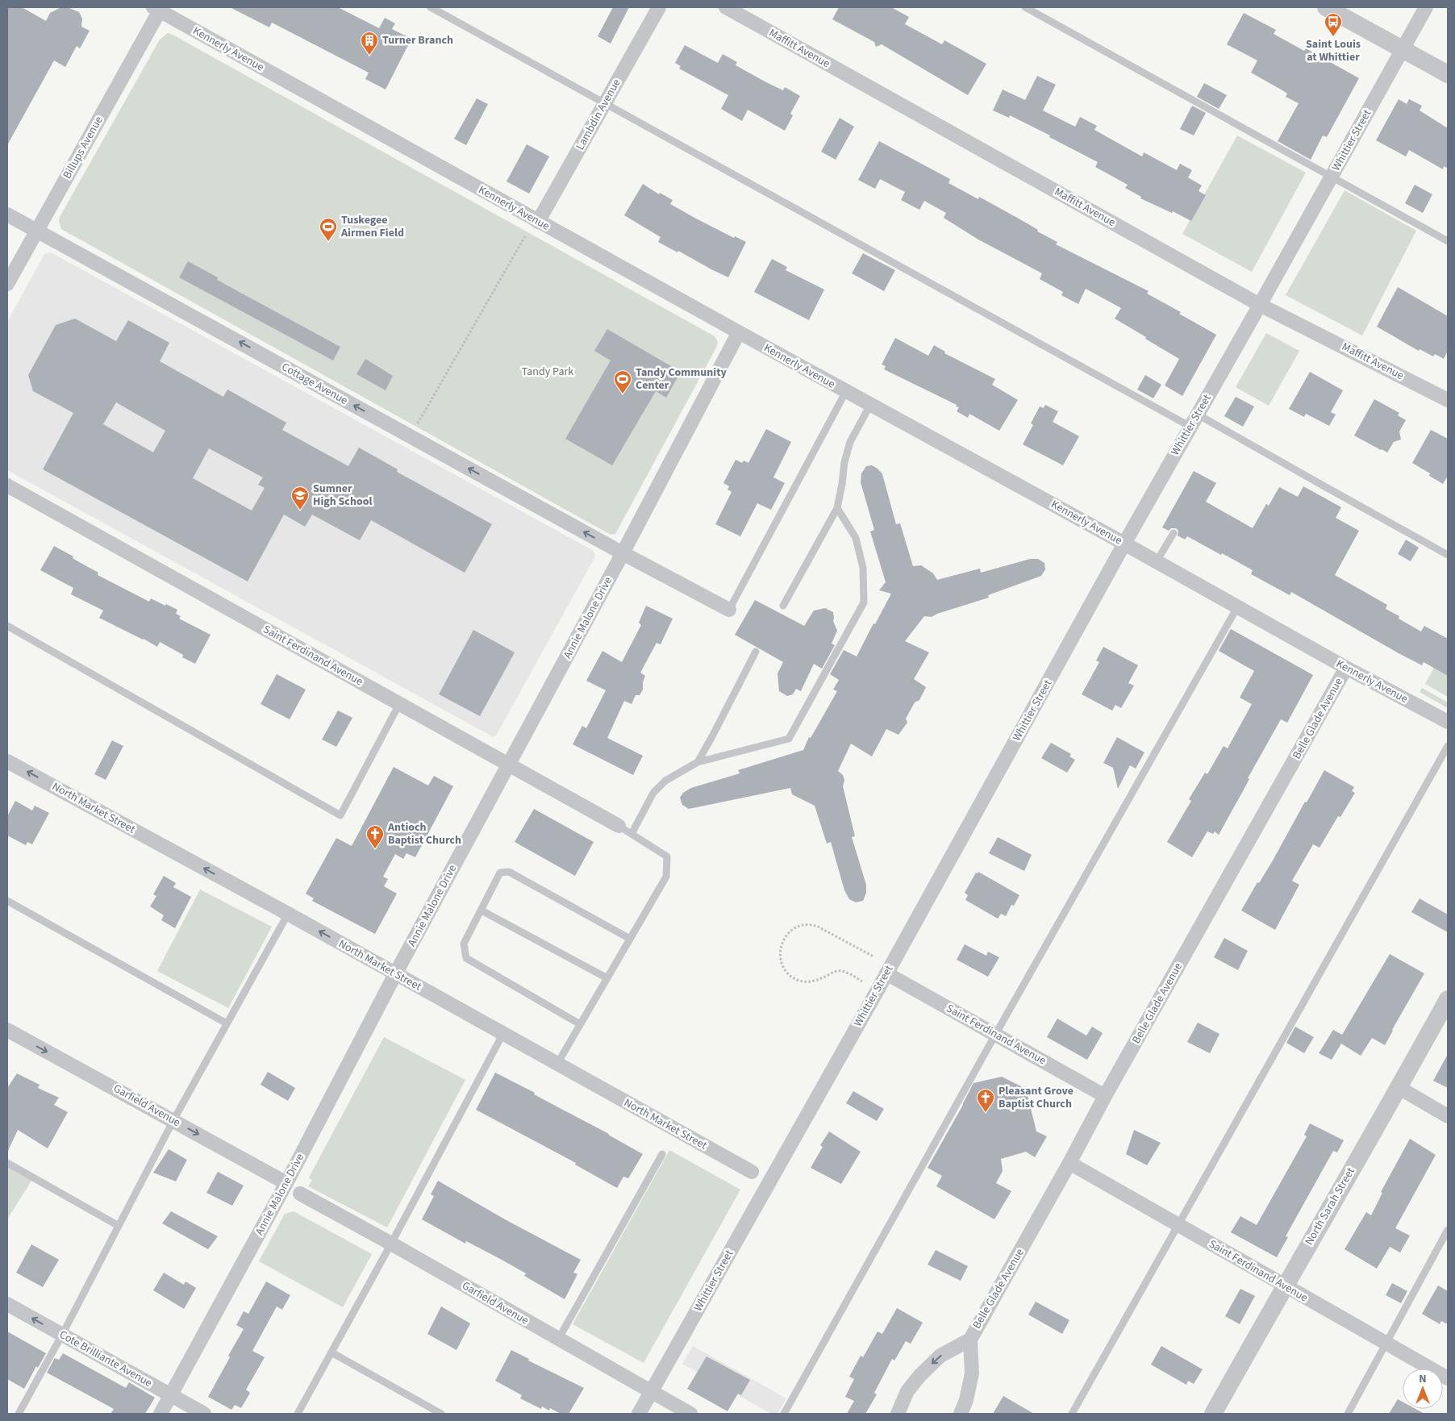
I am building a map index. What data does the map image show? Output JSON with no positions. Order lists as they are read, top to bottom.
{
  "streets": {
    "street": [
      "Maffitt Avenue",
      "Kennerly Avenue",
      "Lambdin Avenue",
      "Whittier Street",
      "Billups Avenue",
      "Cottage Avenue",
      "Annie Malone Drive",
      "Saint Ferdinand Avenue",
      "Belle Glade Avenue",
      "North Market Street",
      "Garfield Avenue",
      "North Sarah Street",
      "Cote Brilliante Avenue"
    ]
  },
  "crossings": [
    ["Maffitt Avenue", "Whittier Street"],
    ["Kennerly Avenue", "Lambdin Avenue"],
    ["Kennerly Avenue", "Whittier Street"],
    ["Kennerly Avenue", "Billups Avenue"],
    ["Kennerly Avenue", "Annie Malone Drive"],
    ["Kennerly Avenue", "Belle Glade Avenue"],
    ["Whittier Street", "Saint Ferdinand Avenue"],
    ["Whittier Street", "Garfield Avenue"],
    ["Billups Avenue", "Cottage Avenue"],
    ["Cottage Avenue", "Annie Malone Drive"],
    ["Annie Malone Drive", "Saint Ferdinand Avenue"],
    ["Annie Malone Drive", "North Market Street"],
    ["Annie Malone Drive", "Garfield Avenue"],
    ["Annie Malone Drive", "Cote Brilliante Avenue"],
    ["Saint Ferdinand Avenue", "Belle Glade Avenue"],
    ["Saint Ferdinand Avenue", "North Sarah Street"]
  ],
  "one_way": ["Cottage Avenue", "North Market Street", "Garfield Avenue"],
  "parks": ["Tandy Park"],
  "places": {
    "bus stop": ["Saint Louis at Whittier"],
    "building": ["Turner Branch"],
    "sports": ["Tuskegee Airmen Field", "Tandy Community Center"],
    "school or university": ["Sumner High School"],
    "church": ["Antioch Baptist Church", "Pleasant Grove Baptist Church"]
  },
  "north": "top"
}
